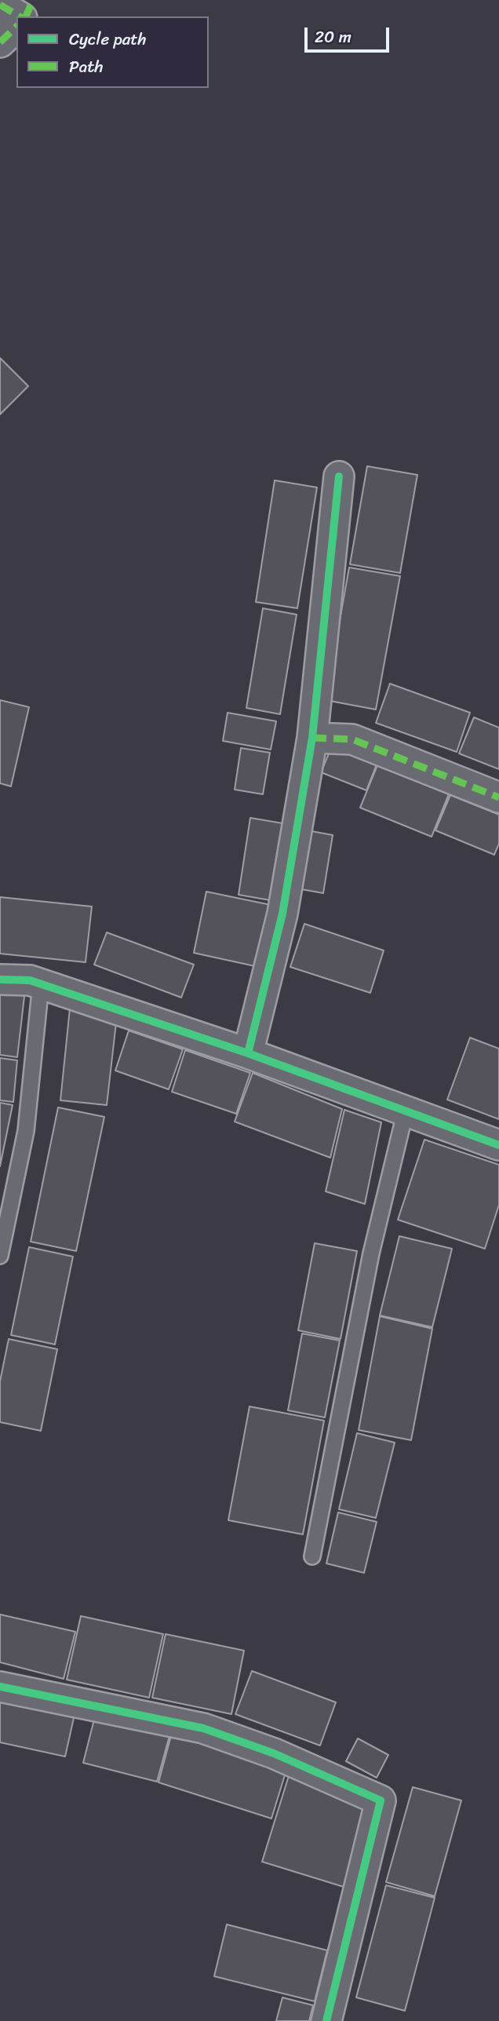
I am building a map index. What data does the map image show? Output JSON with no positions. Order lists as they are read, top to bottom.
{
  "legend": ["Cycle path", "Path"],
  "scale_bar": "20 m"
}
